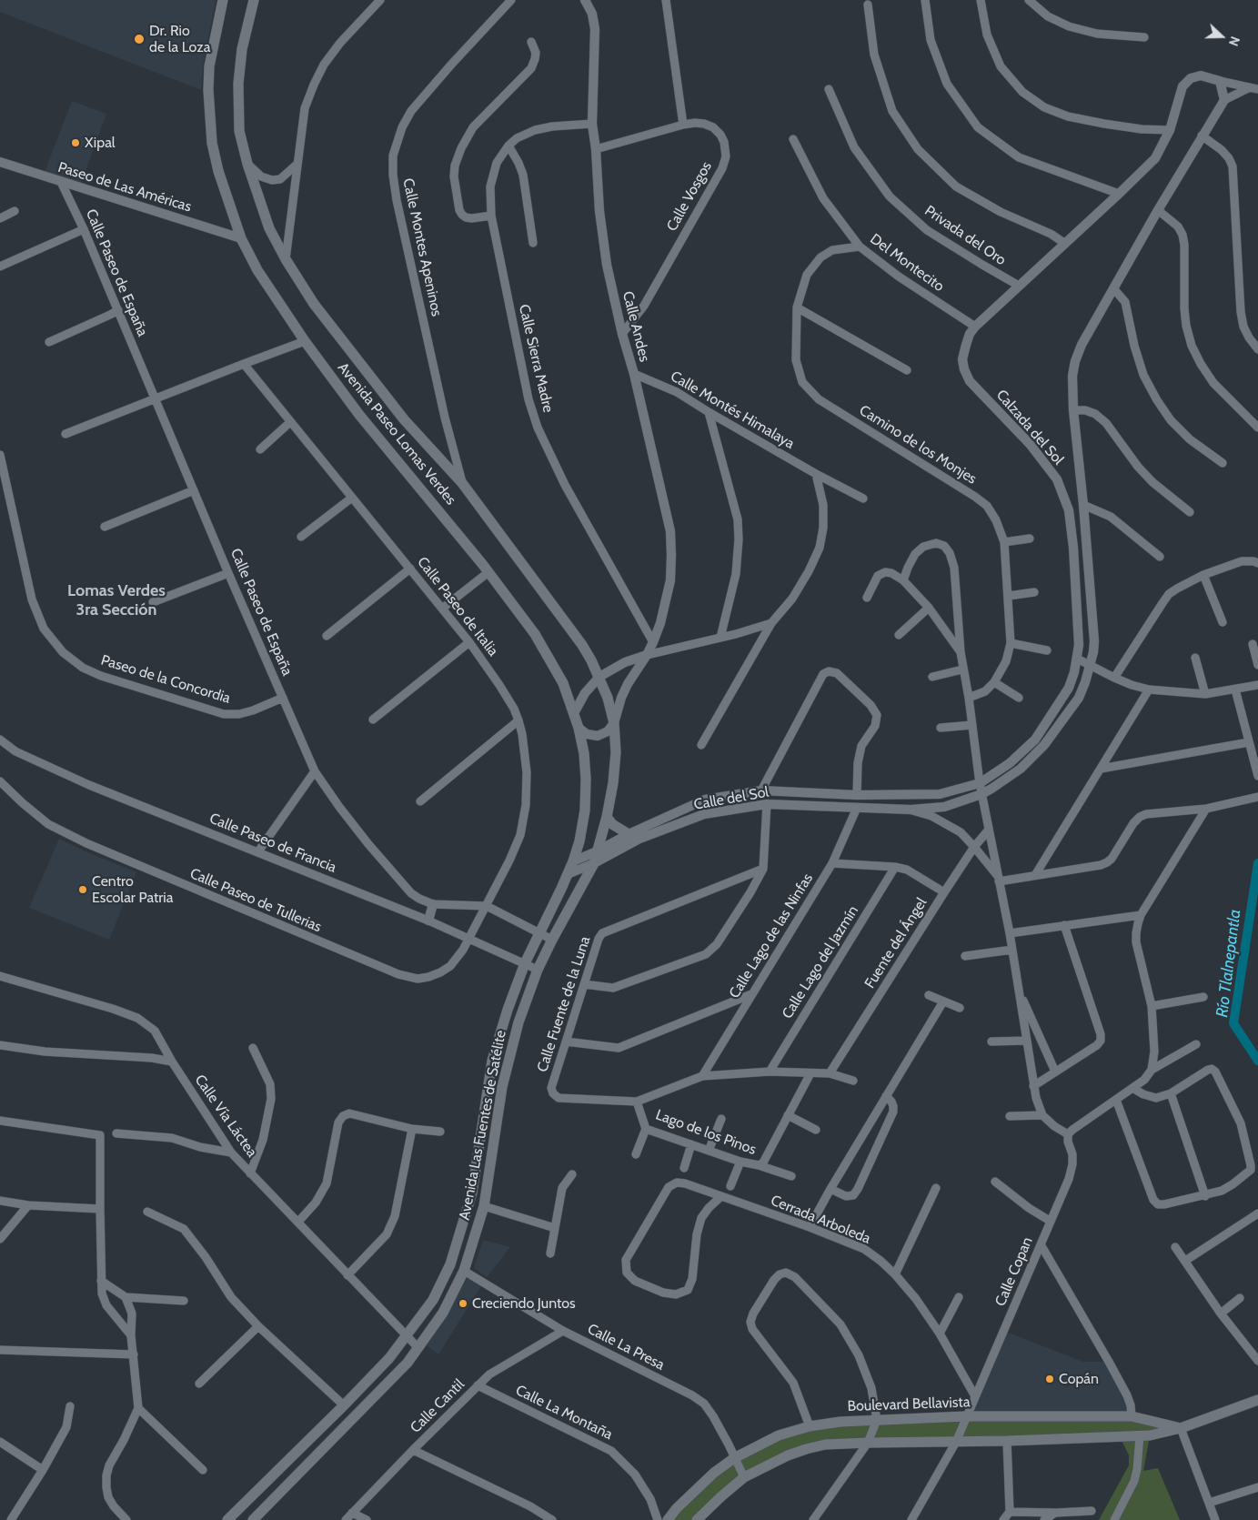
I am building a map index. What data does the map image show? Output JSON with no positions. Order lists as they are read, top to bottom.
{
  "streets": {
    "main road": ["Avenida Paseo Lomas Verdes", "Avenida Las Fuentes de Satélite", "Boulevard Bellavista"],
    "street": [
      "Paseo de Las Américas",
      "Calle Vosgos",
      "Privada del Oro",
      "Calle Montes Apeninos",
      "Del Montecito",
      "Calle Paseo de España",
      "Calle Andes",
      "Calle Sierra Madre",
      "Calle Montés Himalaya",
      "Calzada del Sol",
      "Camino de los Monjes",
      "Calle Paseo de Italia",
      "Paseo de la Concordia",
      "Calle del Sol",
      "Calle Paseo de Francia",
      "Calle Paseo de Tullerias",
      "Calle Lago de las Ninfas",
      "Fuente del Ángel",
      "Calle Lago del Jazmín",
      "Calle Fuente de la Luna",
      "Calle Vía Láctea",
      "Lago de los Pinos",
      "Cerrada Arboleda",
      "Calle Copan",
      "Calle La Presa",
      "Calle Cantil",
      "Calle La Montaña"
    ]
  },
  "crossings": [
    ["Paseo de Las Américas", "Calle Paseo de España"],
    ["Paseo de Las Américas", "Avenida Paseo Lomas Verdes"],
    ["Calle Vosgos", "Calle Andes"],
    ["Privada del Oro", "Calzada del Sol"],
    ["Calle Montes Apeninos", "Avenida Paseo Lomas Verdes"],
    ["Del Montecito", "Calzada del Sol"],
    ["Del Montecito", "Camino de los Monjes"],
    ["Calle Paseo de España", "Calle Paseo de Italia"],
    ["Calle Paseo de España", "Paseo de la Concordia"],
    ["Calle Paseo de España", "Calle Paseo de Tullerias"],
    ["Calle Paseo de España", "Avenida Las Fuentes de Satélite"],
    ["Calle Andes", "Calle Sierra Madre"],
    ["Calle Andes", "Calle Montés Himalaya"],
    ["Calzada del Sol", "Calle del Sol"],
    ["Calzada del Sol", "Calle Lago de las Ninfas"],
    ["Avenida Paseo Lomas Verdes", "Calle del Sol"],
    ["Avenida Paseo Lomas Verdes", "Avenida Las Fuentes de Satélite"],
    ["Calle Paseo de Italia", "Calle Paseo de Tullerias"],
    ["Calle del Sol", "Calle Lago de las Ninfas"],
    ["Calle del Sol", "Avenida Las Fuentes de Satélite"],
    ["Calle Paseo de Francia", "Calle Paseo de Tullerias"],
    ["Calle Paseo de Francia", "Avenida Las Fuentes de Satélite"],
    ["Calle Fuente de la Luna", "Lago de los Pinos"],
    ["Calle Vía Láctea", "Avenida Las Fuentes de Satélite"],
    ["Avenida Las Fuentes de Satélite", "Calle La Presa"],
    ["Cerrada Arboleda", "Calle Copan"],
    ["Calle Copan", "Boulevard Bellavista"],
    ["Calle La Presa", "Boulevard Bellavista"],
    ["Calle La Presa", "Calle Cantil"],
    ["Calle Cantil", "Calle La Montaña"]
  ],
  "districts": ["Lomas Verdes 3ra Sección"],
  "water": ["Río Tlalnepantla"],
  "places": [
    "Dr. Rio de la Loza",
    "Xipal",
    "Centro Escolar Patria",
    "Creciendo Juntos",
    "Copán"
  ],
  "north": "right"
}
